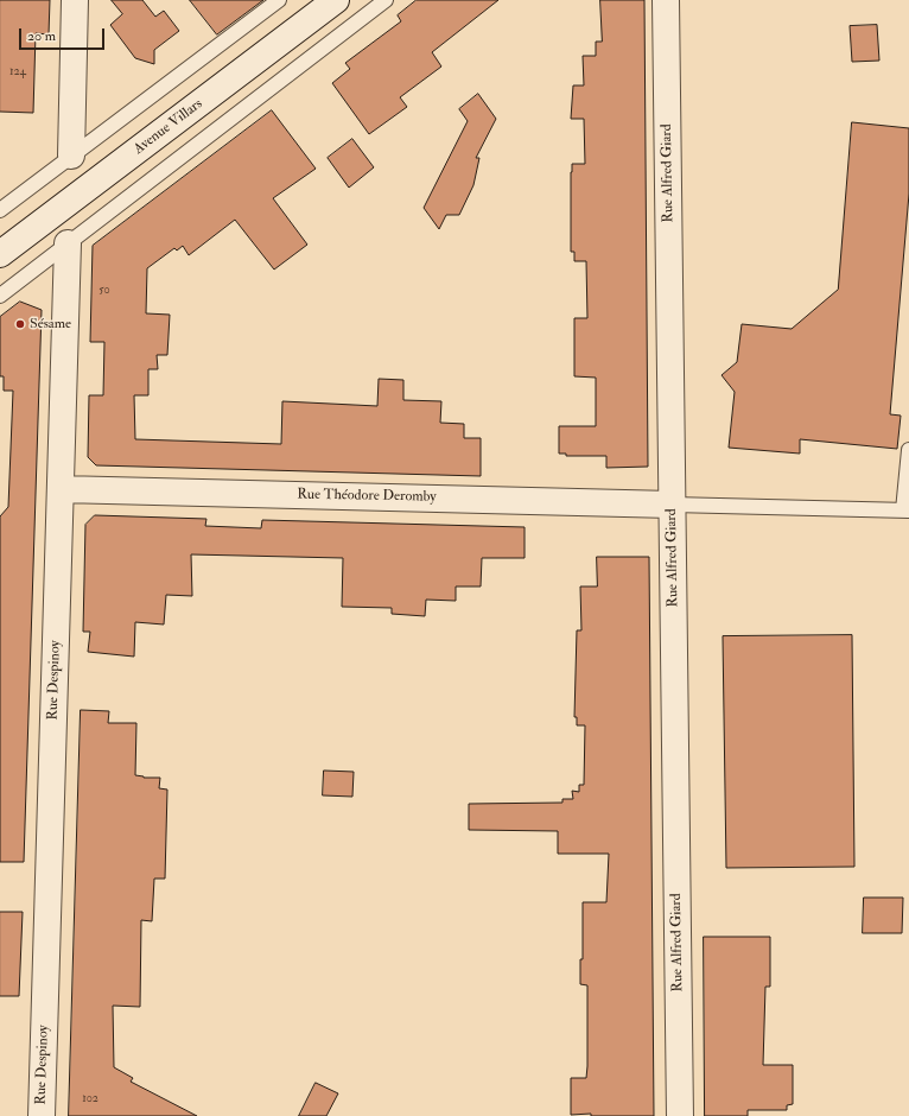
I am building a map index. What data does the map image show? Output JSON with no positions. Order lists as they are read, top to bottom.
{
  "streets": {
    "street": [
      "Avenue Villars",
      "Rue Alfred Giard",
      "Rue Théodore Deromby",
      "Rue Despinoy"
    ]
  },
  "crossings": [
    ["Rue Alfred Giard", "Rue Théodore Deromby"],
    ["Rue Théodore Deromby", "Rue Despinoy"]
  ],
  "places": ["Sésame"],
  "house_numbers": ["124", "50", "102"],
  "scale_bar": "20 m"
}
